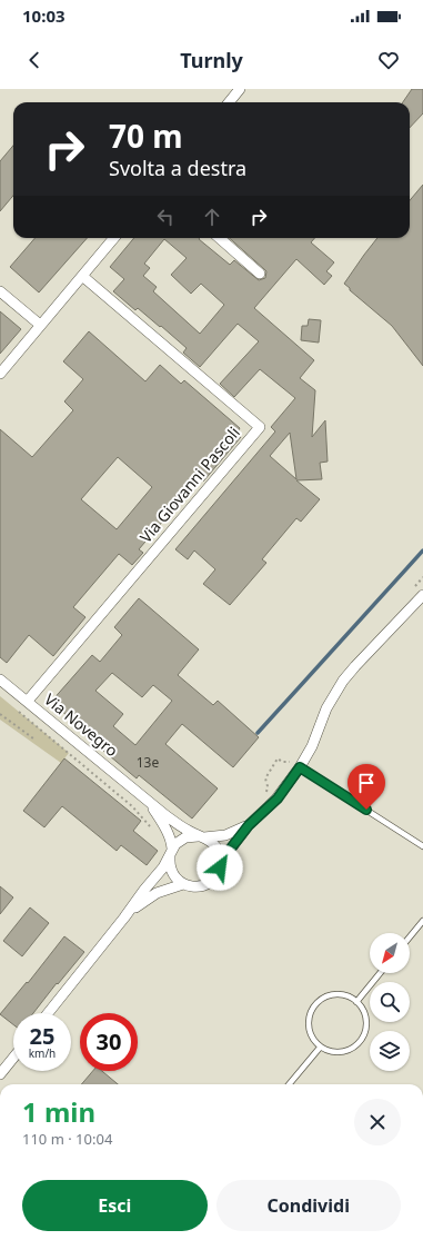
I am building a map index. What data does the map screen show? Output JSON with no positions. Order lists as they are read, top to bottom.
{
  "streets": {
    "street": ["Via Giovanni Pascoli", "Via Novegro"]
  },
  "crossings": [
    ["Via Giovanni Pascoli", "Via Novegro"]
  ],
  "house_numbers": ["13e"],
  "north": "bottom left",
  "page": {
    "status": "10:03",
    "header": "Turnly",
    "turn": ["70 m", "Svolta a destra"],
    "speed": "25 km/h",
    "limit": "30",
    "heading": ["1 min", "110 m · 10:04"],
    "buttons": ["Esci", "Condividi"]
  }
}
